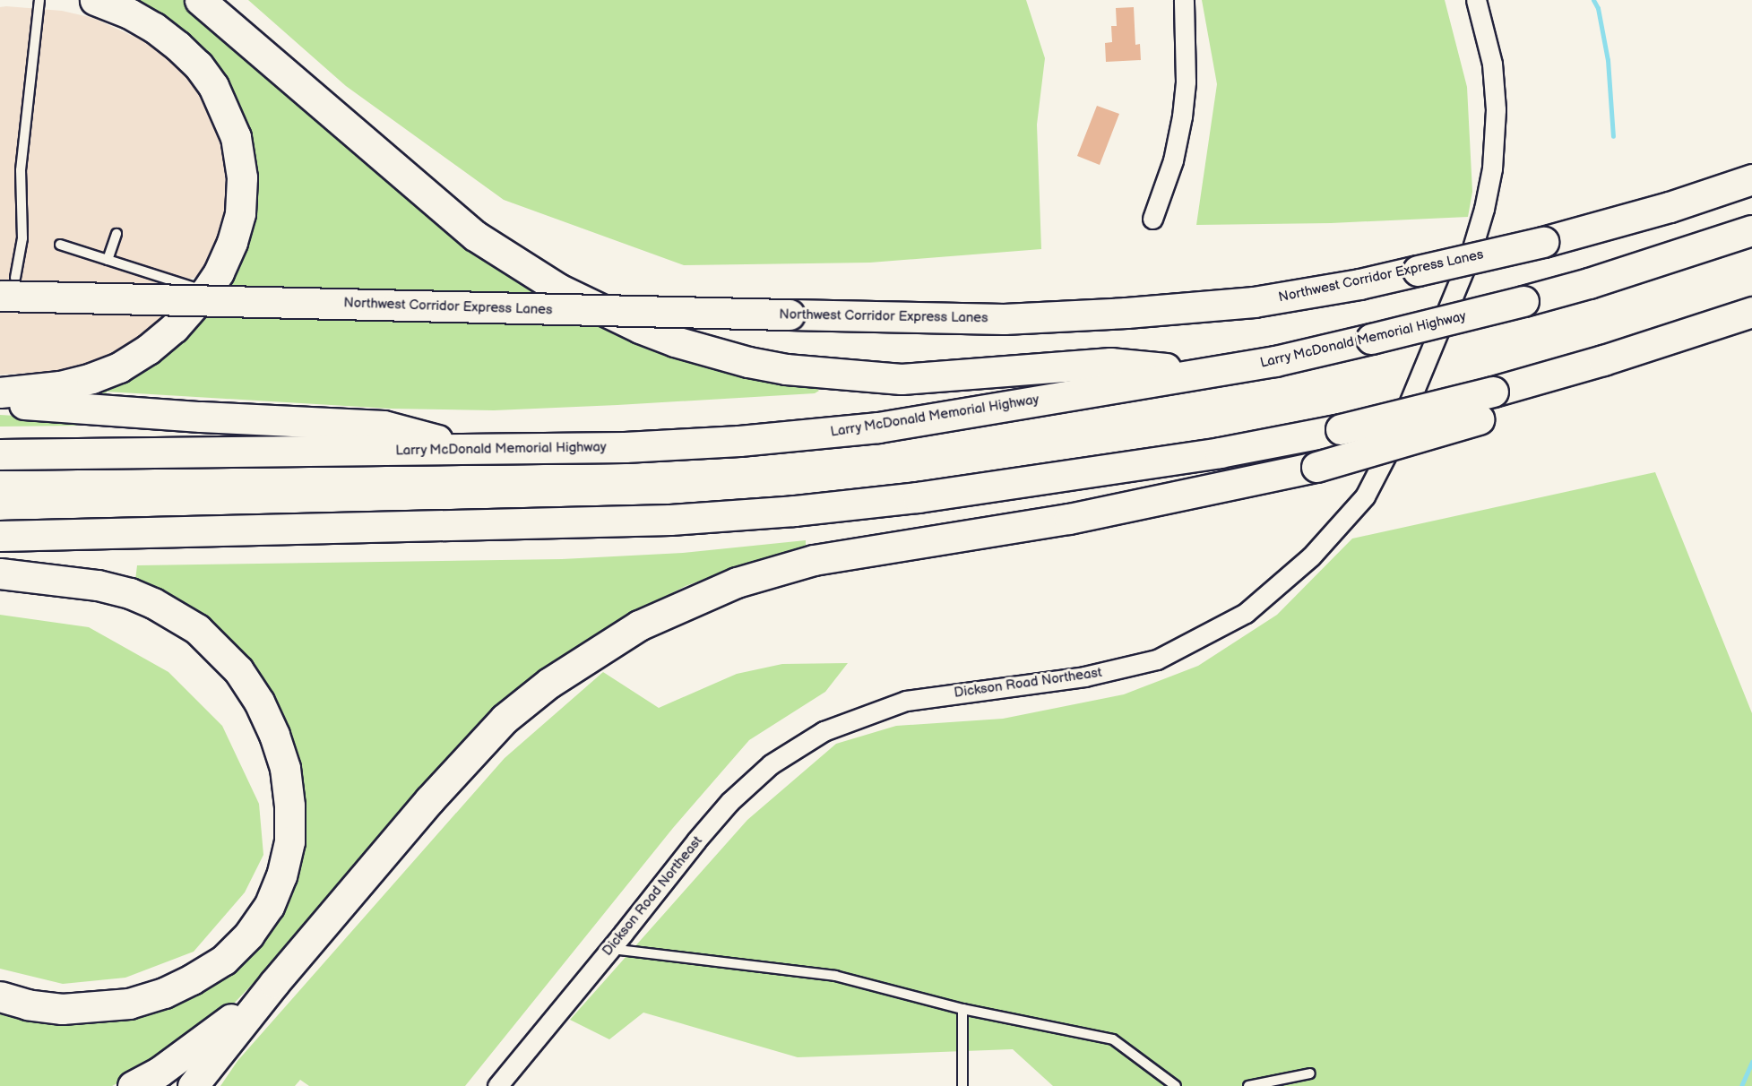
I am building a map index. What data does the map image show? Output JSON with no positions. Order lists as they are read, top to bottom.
{
  "streets": {
    "highway": ["Northwest Corridor Express Lanes", "Larry McDonald Memorial Highway"],
    "street": ["Dickson Road Northeast"]
  }
}
